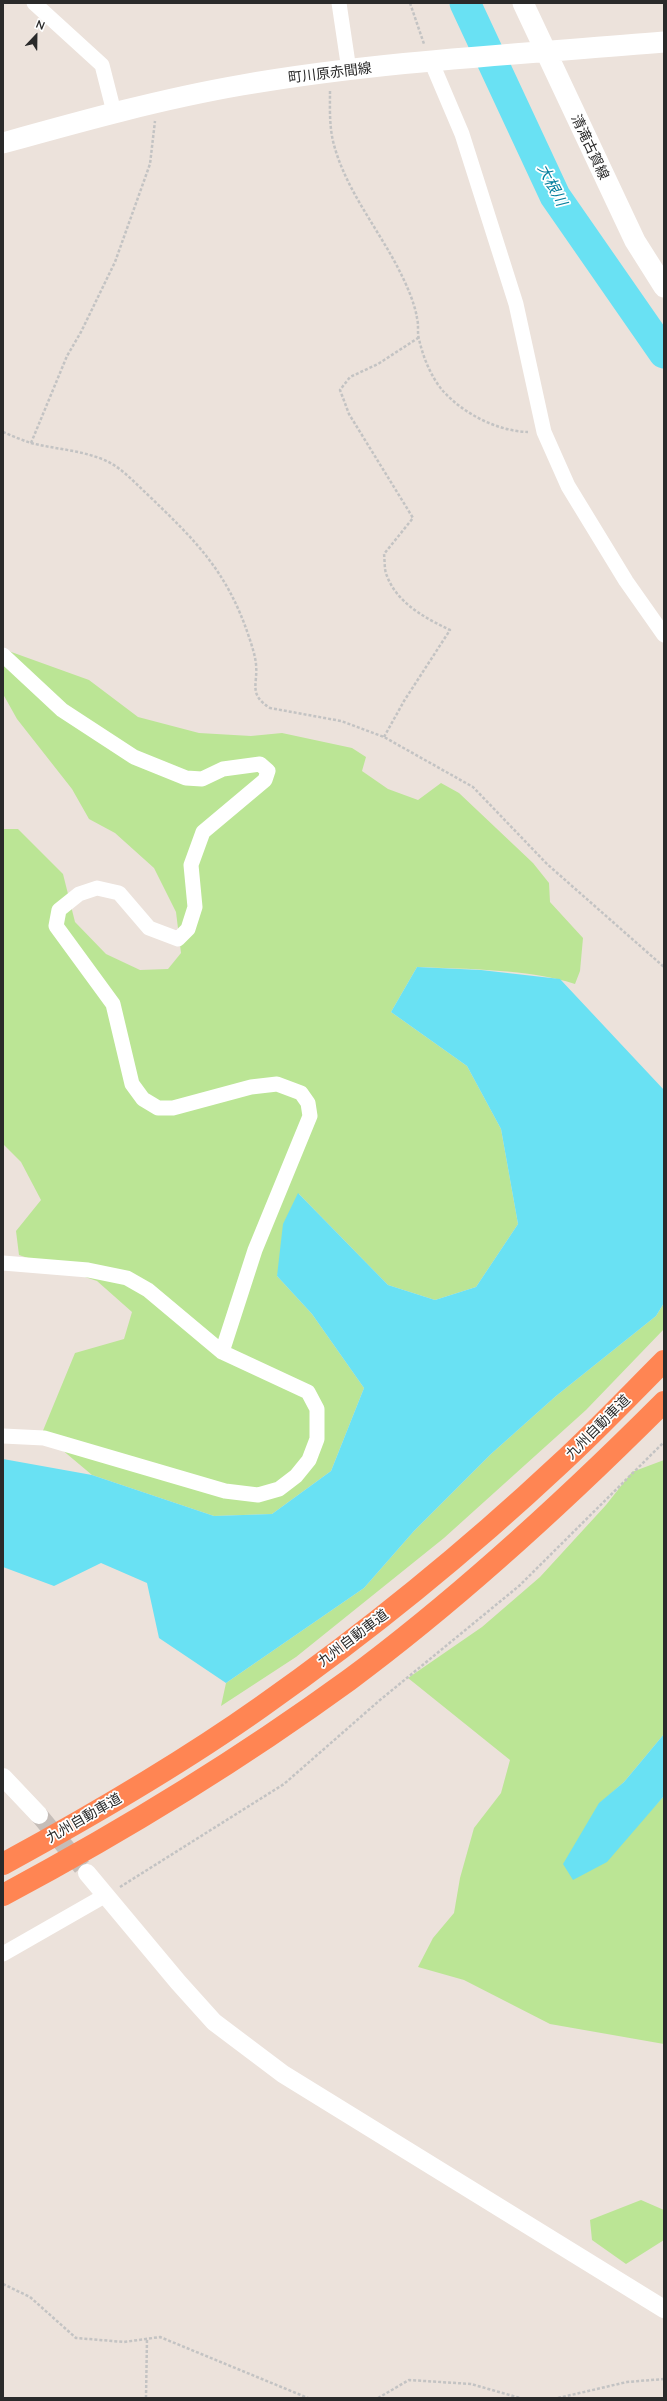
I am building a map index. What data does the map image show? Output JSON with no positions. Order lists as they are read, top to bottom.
{
  "streets": {
    "highway": ["九州自動車道"],
    "main road": ["町川原赤間線", "清滝古賀線"]
  },
  "crossings": [
    ["町川原赤間線", "清滝古賀線"]
  ],
  "water": ["大根川"],
  "north": "top"
}
